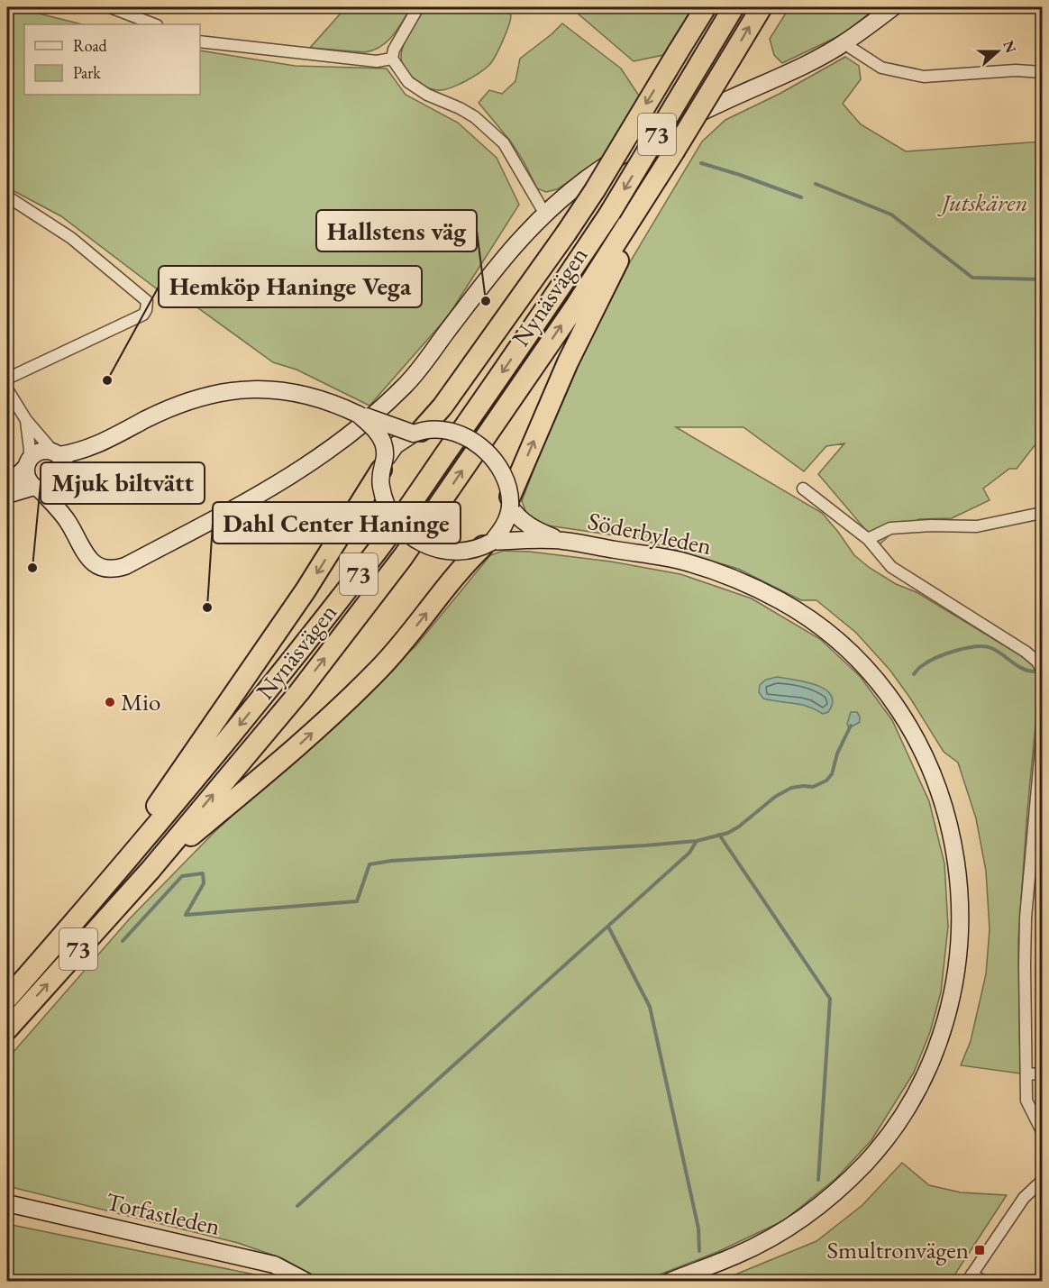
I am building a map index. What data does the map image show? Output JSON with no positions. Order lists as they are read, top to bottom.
{
  "streets": {
    "highway": ["73", "Nynäsvägen"],
    "street": ["Söderbyleden", "Torfastleden"]
  },
  "parks": ["Jutskären"],
  "places": {
    "other": [
      "Hallstens väg",
      "Hemköp Haninge Vega",
      "Mjuk biltvätt",
      "Dahl Center Haninge",
      "Mio"
    ],
    "transit": ["Smultronvägen"]
  },
  "legend": ["Road", "Park"],
  "north": "right"
}
